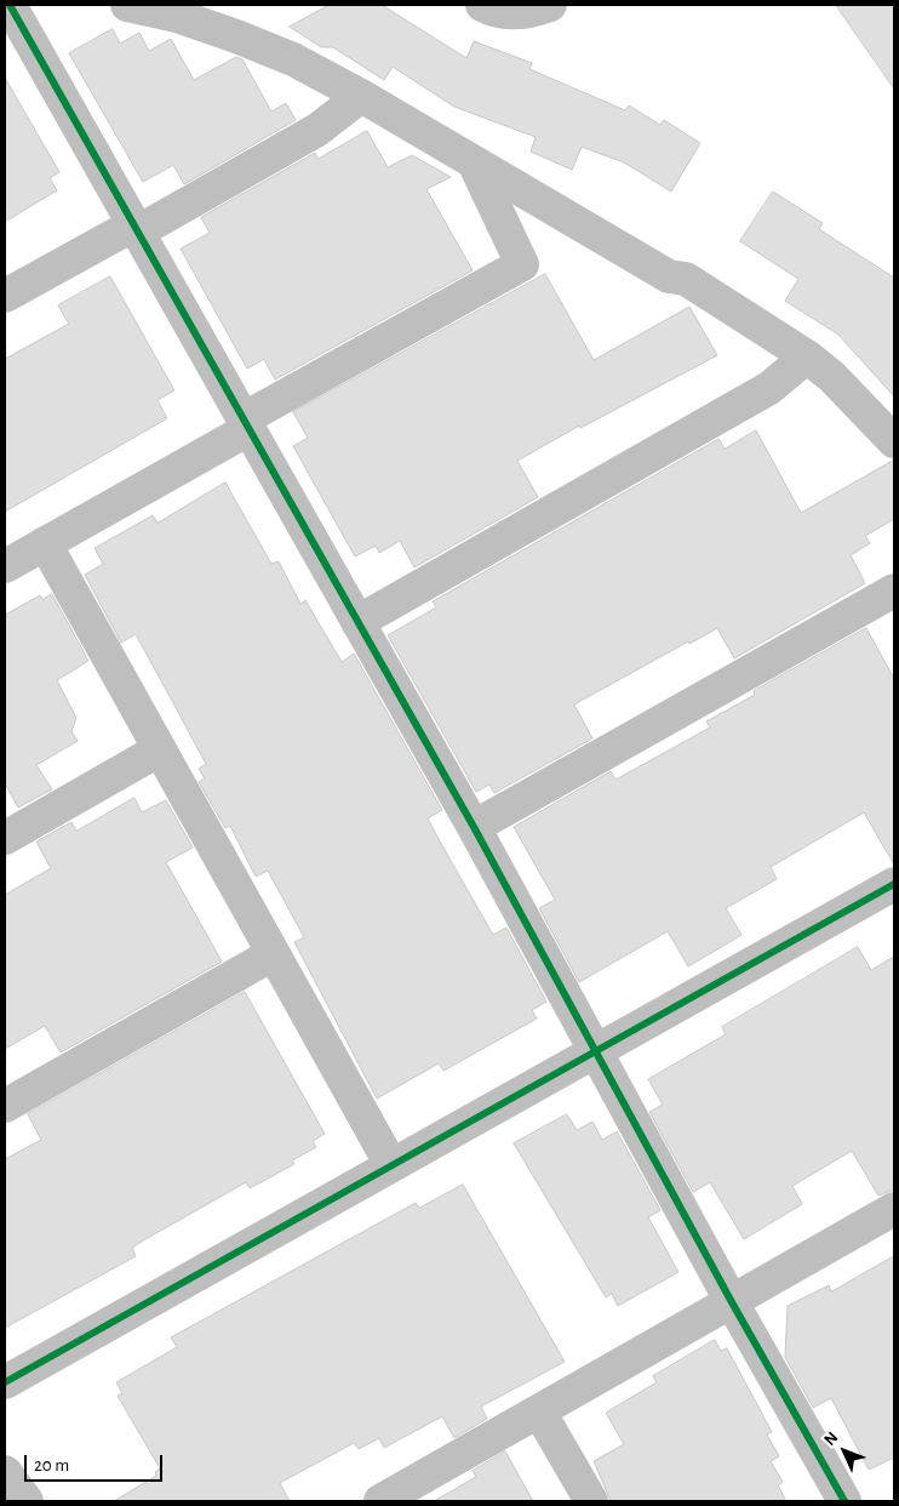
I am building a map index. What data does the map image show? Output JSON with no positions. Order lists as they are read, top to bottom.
{
  "scale_bar": "20 m",
  "north": "top left"
}
